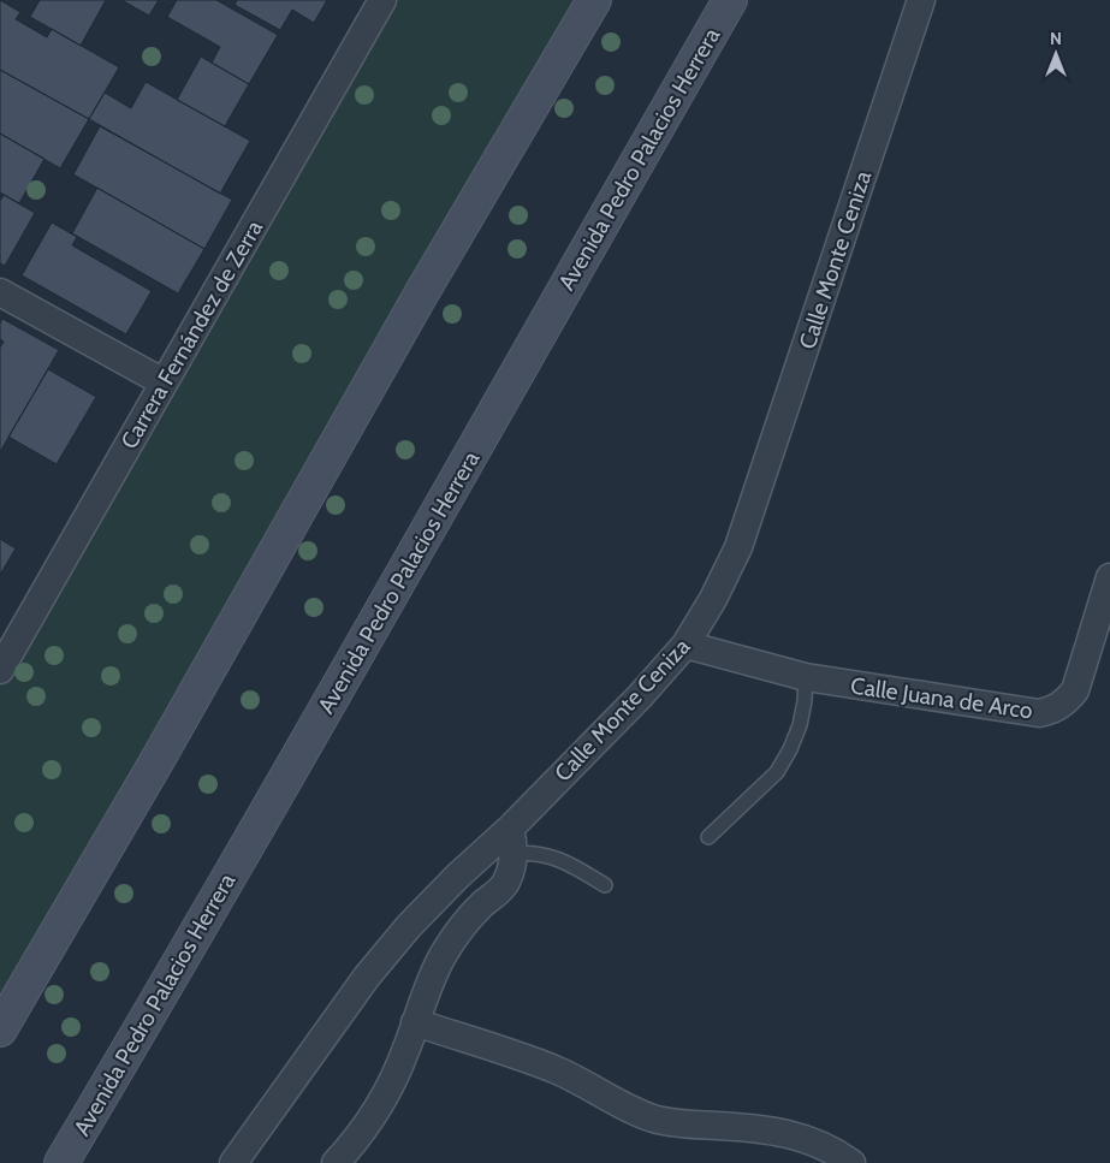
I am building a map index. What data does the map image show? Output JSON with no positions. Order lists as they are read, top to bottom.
{
  "streets": {
    "main road": ["Avenida Pedro Palacios Herrera"],
    "street": ["Calle Monte Ceniza", "Carrera Fernández de Zerra", "Calle Juana de Arco"]
  },
  "crossings": [
    ["Calle Monte Ceniza", "Calle Juana de Arco"]
  ],
  "north": "top"
}
